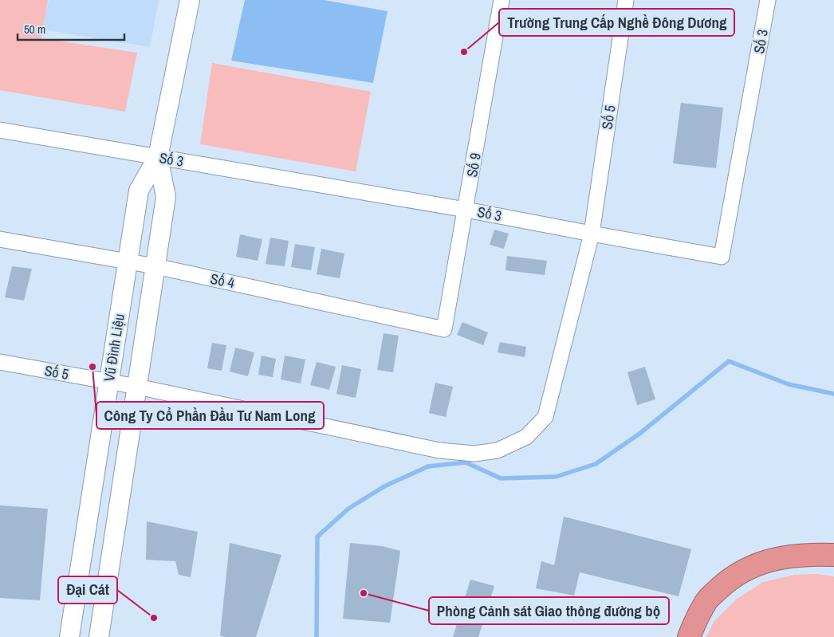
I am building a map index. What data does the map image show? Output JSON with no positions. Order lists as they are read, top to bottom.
{
  "streets": {
    "street": [
      "Số 3",
      "Số 5",
      "Số 9",
      "Số 4",
      "Vũ Đình Liệu"
    ]
  },
  "crossings": [
    ["Số 3", "Số 5"],
    ["Số 3", "Số 9"],
    ["Số 3", "Vũ Đình Liệu"],
    ["Số 5", "Vũ Đình Liệu"],
    ["Số 9", "Số 4"],
    ["Số 4", "Vũ Đình Liệu"]
  ],
  "places": [
    "Trường Trung Cấp Nghề Đông Dương",
    "Công Ty Cổ Phần Đầu Tư Nam Long",
    "Phòng Cảnh sát Giao thông đường bộ",
    "Đại Cát"
  ],
  "scale_bar": "50 m"
}
